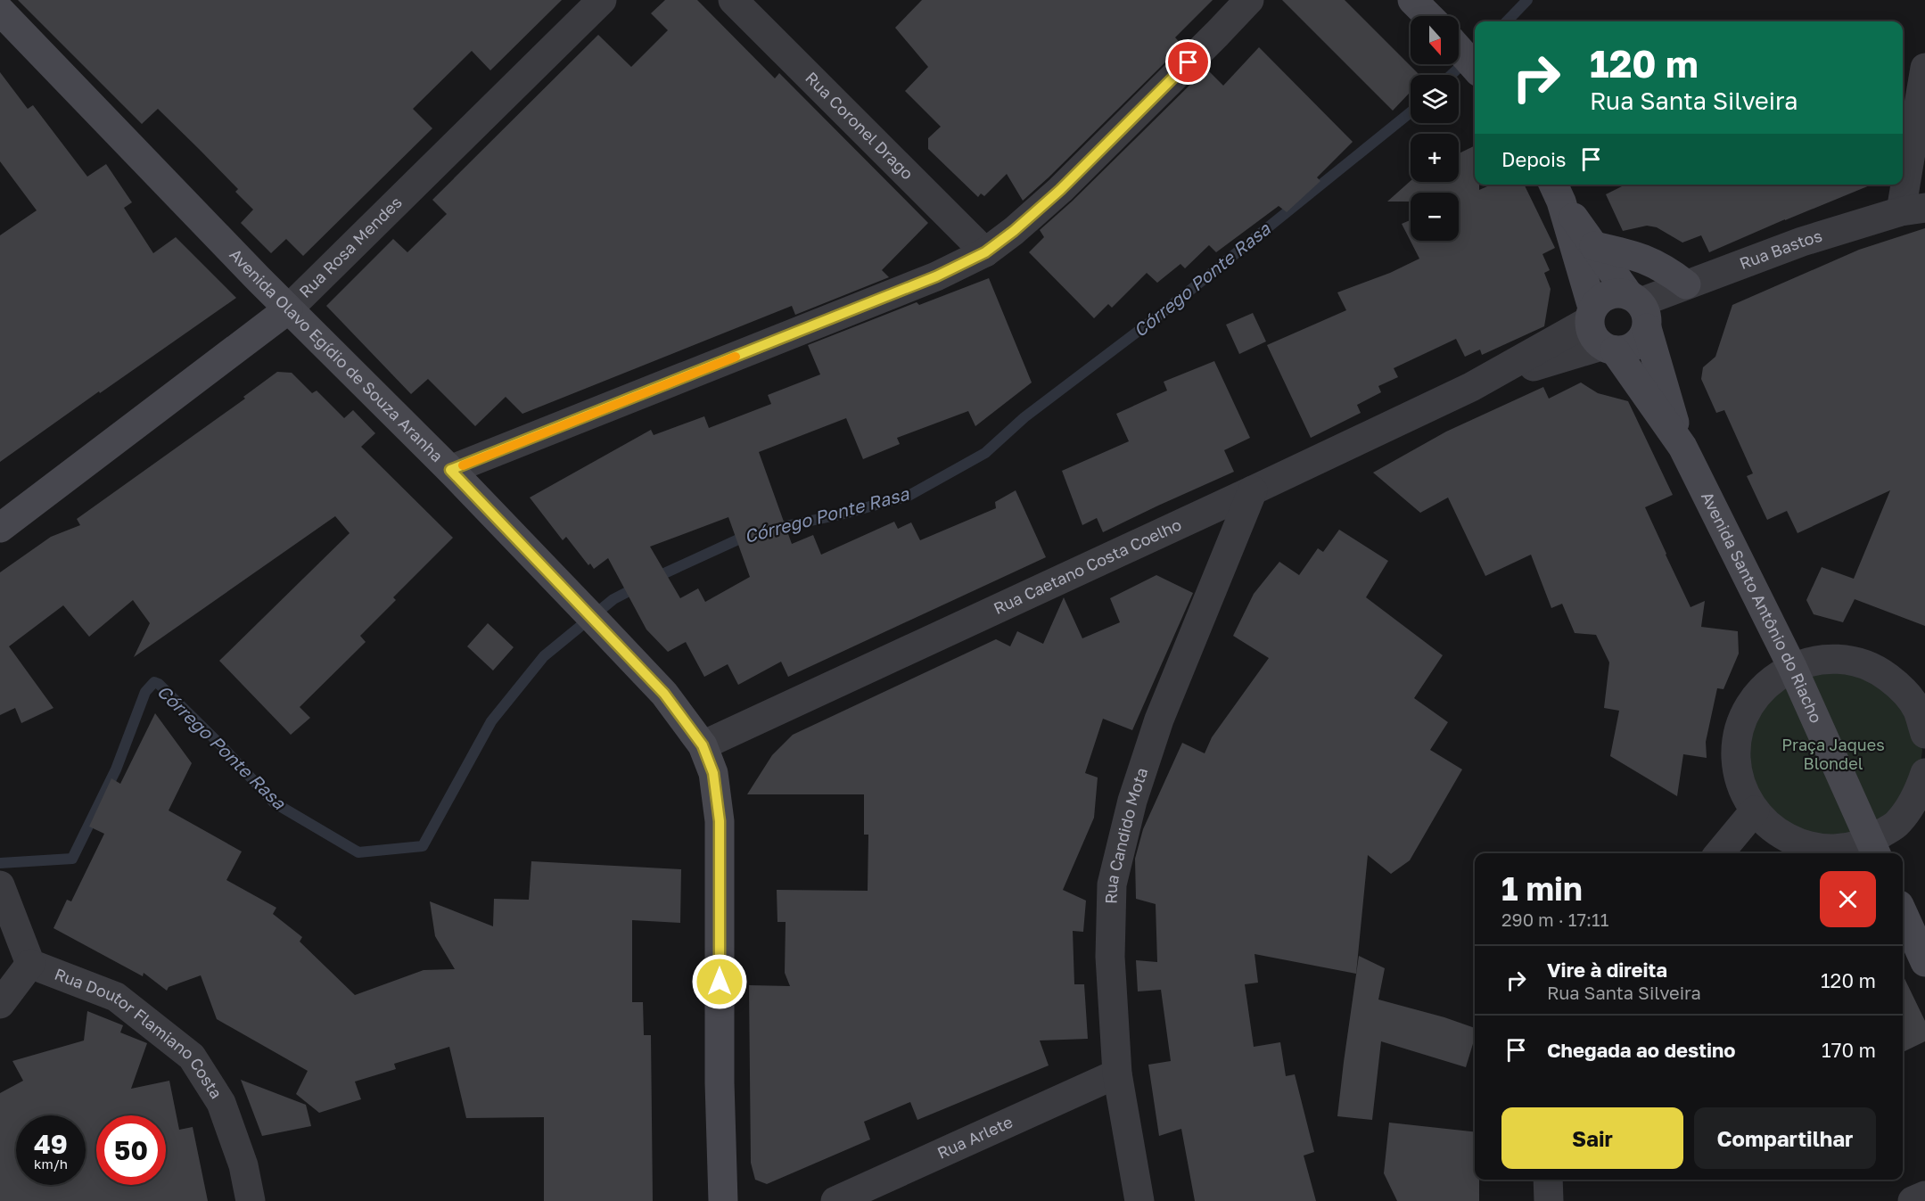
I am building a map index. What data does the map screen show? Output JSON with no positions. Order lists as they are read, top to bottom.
{
  "streets": {
    "main road": ["Rua Rosa Mendes", "Avenida Olavo Egídio de Souza Aranha", "Avenida Santo Antônio do Riacho"],
    "street": [
      "Rua Coronel Drago",
      "Rua Bastos",
      "Rua Caetano Costa Coelho",
      "Rua Candido Mota",
      "Rua Doutor Flamiano Costa",
      "Rua Arlete"
    ]
  },
  "crossings": [
    ["Rua Rosa Mendes", "Avenida Olavo Egídio de Souza Aranha"],
    ["Rua Bastos", "Avenida Santo Antônio do Riacho"],
    ["Avenida Olavo Egídio de Souza Aranha", "Rua Caetano Costa Coelho"],
    ["Rua Caetano Costa Coelho", "Avenida Santo Antônio do Riacho"],
    ["Rua Caetano Costa Coelho", "Rua Candido Mota"],
    ["Rua Candido Mota", "Rua Arlete"]
  ],
  "water": ["Córrego Ponte Rasa"],
  "parks": ["Praça Jaques Blondel"],
  "north": "bottom",
  "page": {
    "map_buttons": ["+", "−"],
    "turn": ["120 m", "Rua Santa Silveira"],
    "then": "Depois",
    "heading": ["1 min", "290 m · 17:11"],
    "list": [
      {
        "name": "Vire à direita",
        "note": "Rua Santa Silveira",
        "value": "120 m"
      },
      {
        "name": "Chegada ao destino",
        "value": "170 m"
      }
    ],
    "buttons": ["Sair", "Compartilhar"],
    "speed": "49 km/h",
    "limit": "50"
  }
}
